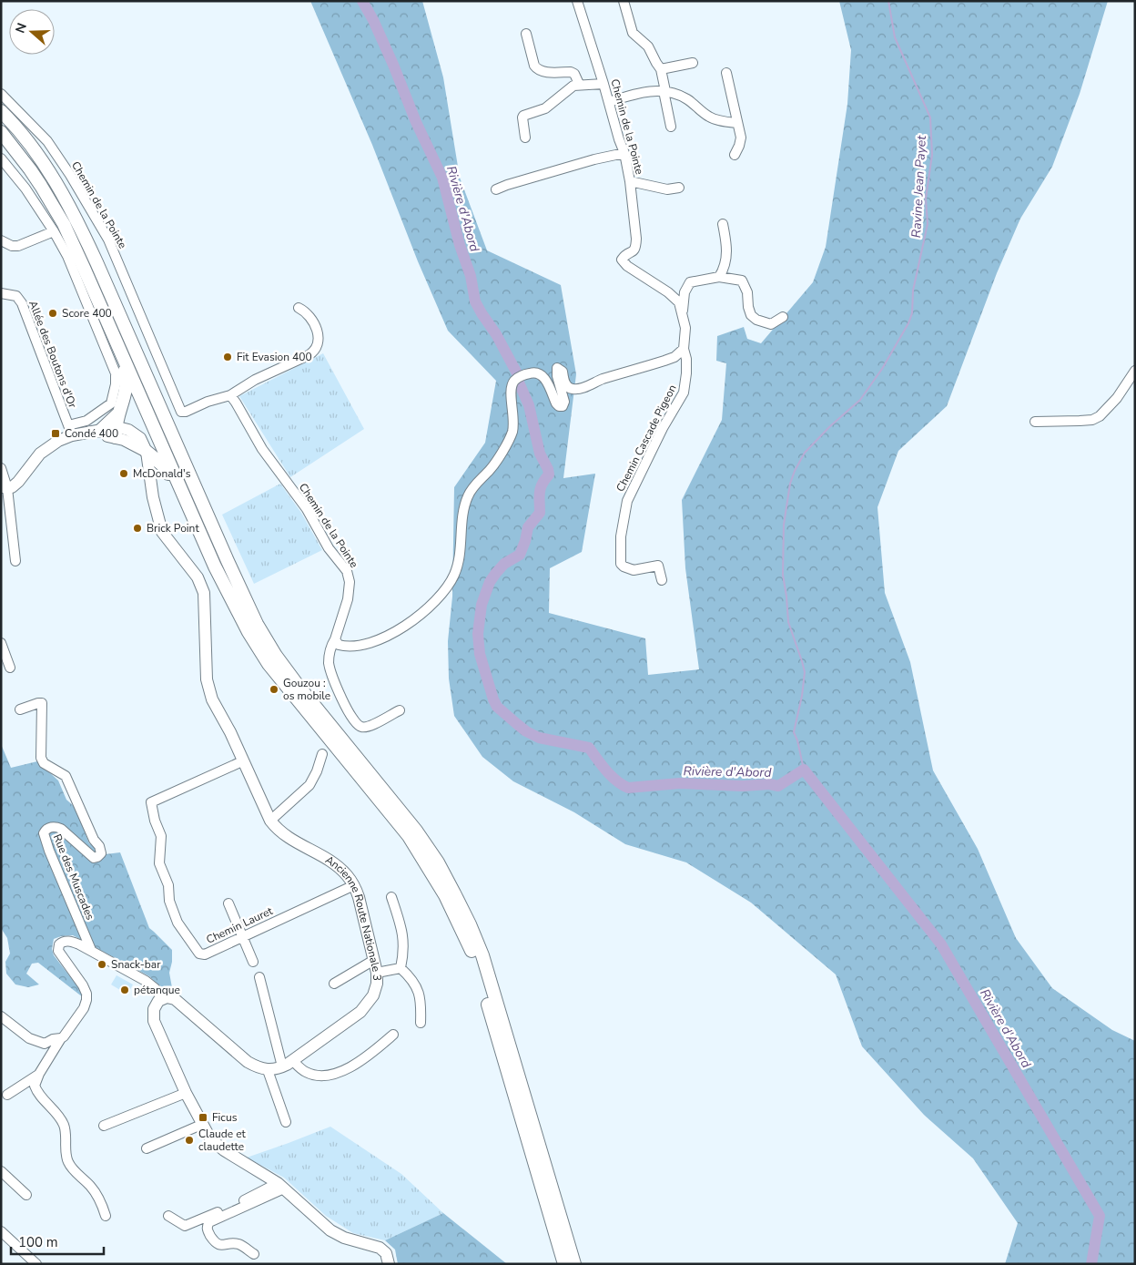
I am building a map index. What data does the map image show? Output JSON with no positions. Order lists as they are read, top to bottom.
{
  "streets": {
    "main road": ["Ancienne Route Nationale 3"],
    "street": [
      "Chemin de la Pointe",
      "Allée des Boutons d'Or",
      "Chemin Cascade Pigeon",
      "Rue des Muscades",
      "Chemin Lauret"
    ]
  },
  "crossings": [
    ["Chemin de la Pointe", "Chemin Cascade Pigeon"],
    ["Ancienne Route Nationale 3", "Chemin Lauret"]
  ],
  "water": ["Ravine Jean Payet", "Rivière d'Abord"],
  "places": {
    "other": [
      "Score 400",
      "Fit Evasion 400",
      "McDonald's",
      "Brick Point",
      "Gouzou : os mobile",
      "Snack-bar",
      "pétanque",
      "Claude et claudette"
    ],
    "transit": ["Condé 400", "Ficus"]
  },
  "scale_bar": "100 m",
  "north": "left"
}
